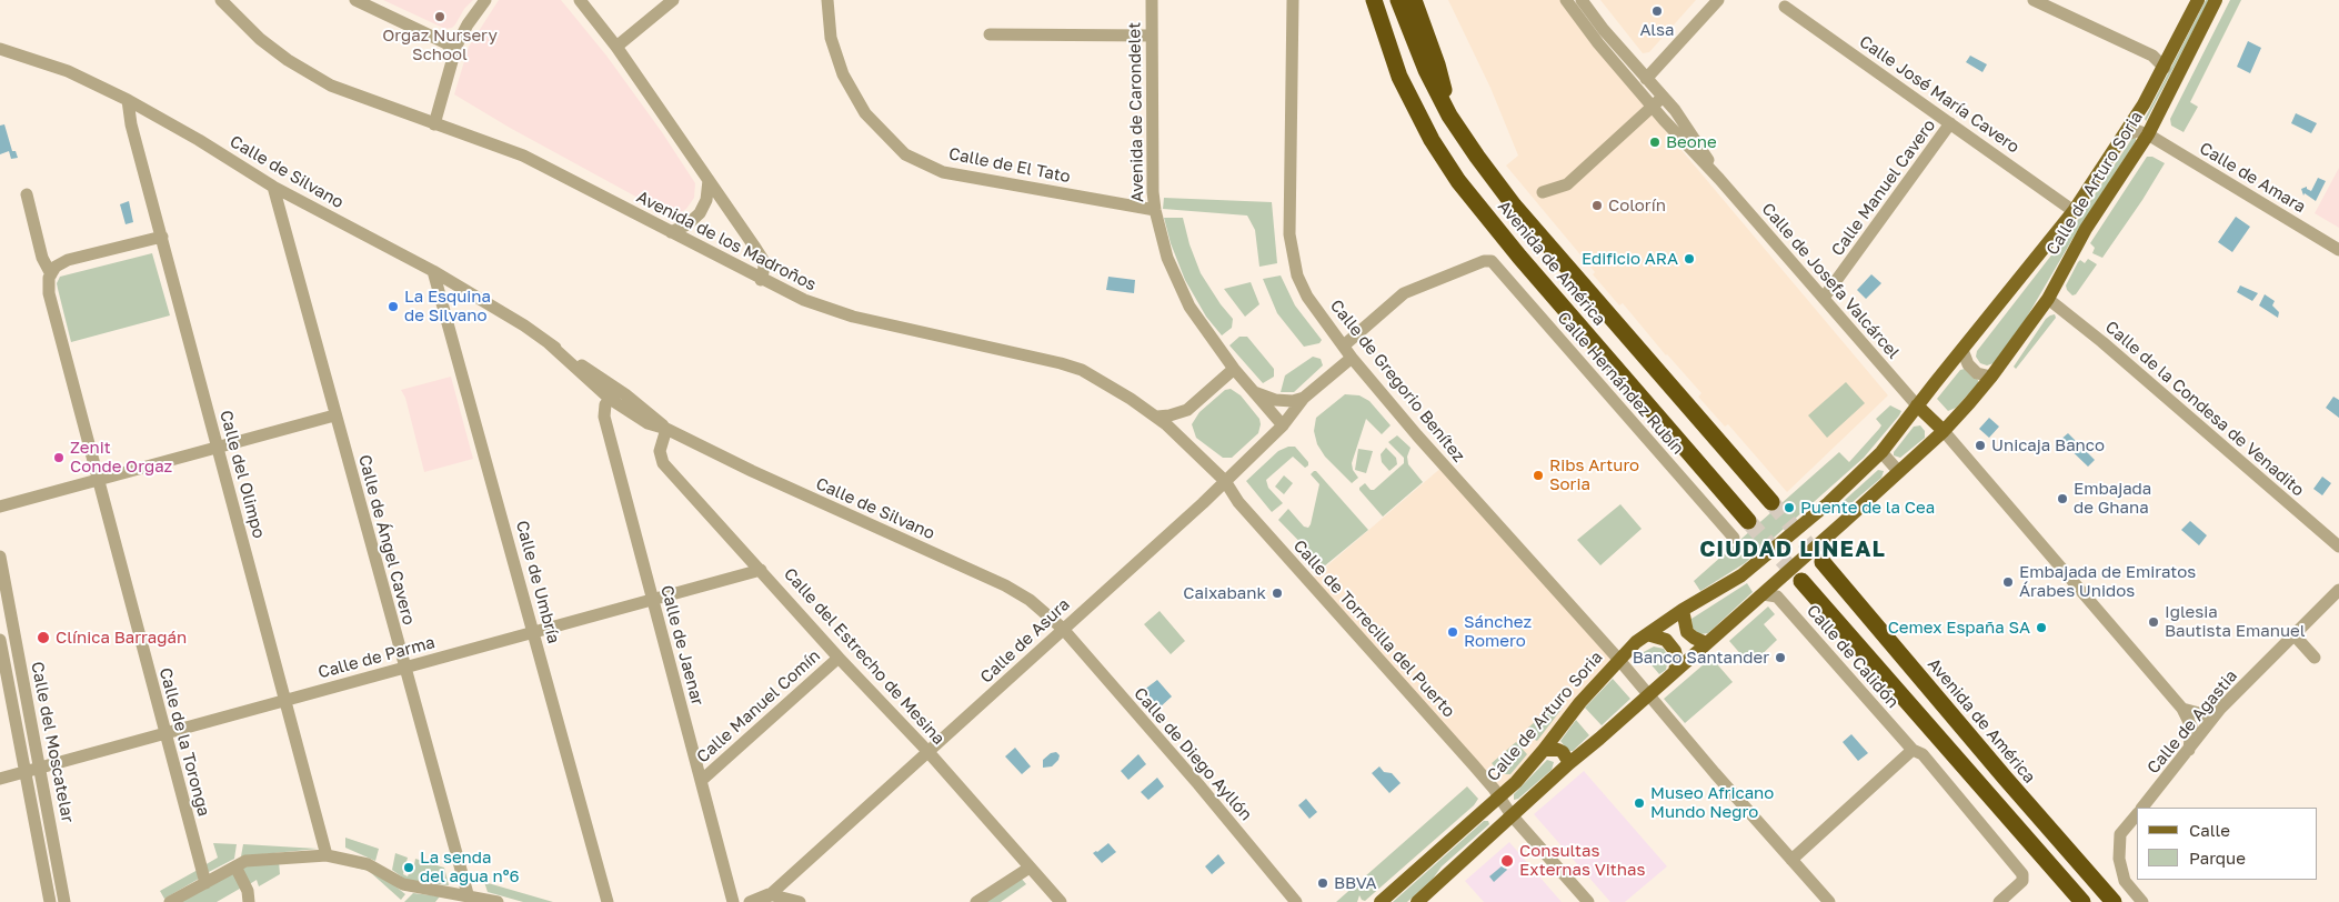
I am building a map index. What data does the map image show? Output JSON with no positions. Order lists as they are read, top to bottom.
{
  "streets": {
    "highway": ["Avenida de América"],
    "main road": ["Calle de Arturo Soria"],
    "street": [
      "Calle José María Cavero",
      "Avenida de Carondelet",
      "Calle de El Tato",
      "Calle de Silvano",
      "Calle de Amara",
      "Calle Manuel Cavero",
      "Avenida de los Madroños",
      "Calle de Josefa Valcárcel",
      "Calle de Gregorio Benítez",
      "Calle Hernández Rubín",
      "Calle de la Condesa de Venadito",
      "Calle del Olimpo",
      "Calle de Ángel Cavero",
      "Calle de Umbría",
      "Calle de Torrecilla del Puerto",
      "Calle de Asura",
      "Calle de Jaenar",
      "Calle del Estrecho de Mesina",
      "Calle de Calidón",
      "Calle de Parma",
      "Calle Manuel Comín",
      "Calle de Agastia",
      "Calle del Moscatelar",
      "Calle de la Toronga",
      "Calle de Diego Ayllón"
    ]
  },
  "crossings": [
    ["Calle José María Cavero", "Calle de Arturo Soria"],
    ["Calle José María Cavero", "Calle Manuel Cavero"],
    ["Avenida de Carondelet", "Calle de El Tato"],
    ["Avenida de Carondelet", "Calle de Asura"],
    ["Calle de Silvano", "Calle del Olimpo"],
    ["Calle de Silvano", "Calle de Ángel Cavero"],
    ["Calle de Silvano", "Calle de Umbría"],
    ["Calle de Silvano", "Calle de Asura"],
    ["Calle de Silvano", "Calle de Jaenar"],
    ["Calle de Silvano", "Calle del Estrecho de Mesina"],
    ["Calle de Silvano", "Calle de Diego Ayllón"],
    ["Calle de Amara", "Calle de Arturo Soria"],
    ["Calle de Arturo Soria", "Calle de Josefa Valcárcel"],
    ["Calle de Arturo Soria", "Calle de Gregorio Benítez"],
    ["Calle de Arturo Soria", "Calle de la Condesa de Venadito"],
    ["Calle de Arturo Soria", "Calle de Torrecilla del Puerto"],
    ["Calle de Arturo Soria", "Calle de Calidón"],
    ["Calle Manuel Cavero", "Calle de Josefa Valcárcel"],
    ["Avenida de los Madroños", "Calle de Torrecilla del Puerto"],
    ["Avenida de los Madroños", "Calle de Asura"],
    ["Calle de Gregorio Benítez", "Calle Hernández Rubín"],
    ["Calle de Gregorio Benítez", "Calle de Asura"],
    ["Calle del Olimpo", "Calle de Parma"],
    ["Calle de Ángel Cavero", "Calle de Parma"],
    ["Calle de Umbría", "Calle de Parma"],
    ["Calle de Torrecilla del Puerto", "Calle de Asura"],
    ["Calle de Asura", "Calle del Estrecho de Mesina"],
    ["Calle de Asura", "Calle de Diego Ayllón"],
    ["Calle de Jaenar", "Calle de Parma"],
    ["Calle de Jaenar", "Calle Manuel Comín"],
    ["Calle del Estrecho de Mesina", "Calle de Parma"],
    ["Calle del Estrecho de Mesina", "Calle Manuel Comín"],
    ["Calle de Parma", "Calle del Moscatelar"],
    ["Calle de Parma", "Calle de la Toronga"]
  ],
  "districts": ["CIUDAD LINEAL"],
  "places": [
    "Alsa",
    "Orgaz Nursery School",
    "Beone",
    "Colorín",
    "Edificio ARA",
    "La Esquina de Silvano",
    "Unicaja Banco",
    "Zenit Conde Orgaz",
    "Ribs Arturo Soria",
    "Embajada de Ghana",
    "Puente de la Cea",
    "Embajada de Emiratos Árabes Unidos",
    "Caixabank",
    "Iglesia Bautista Emanuel",
    "Cemex España SA",
    "Sánchez Romero",
    "Clínica Barragán",
    "Banco Santander",
    "Museo Africano Mundo Negro",
    "Consultas Externas Vithas",
    "La senda del agua nº6",
    "BBVA"
  ],
  "legend": ["Calle", "Parque"]
}
